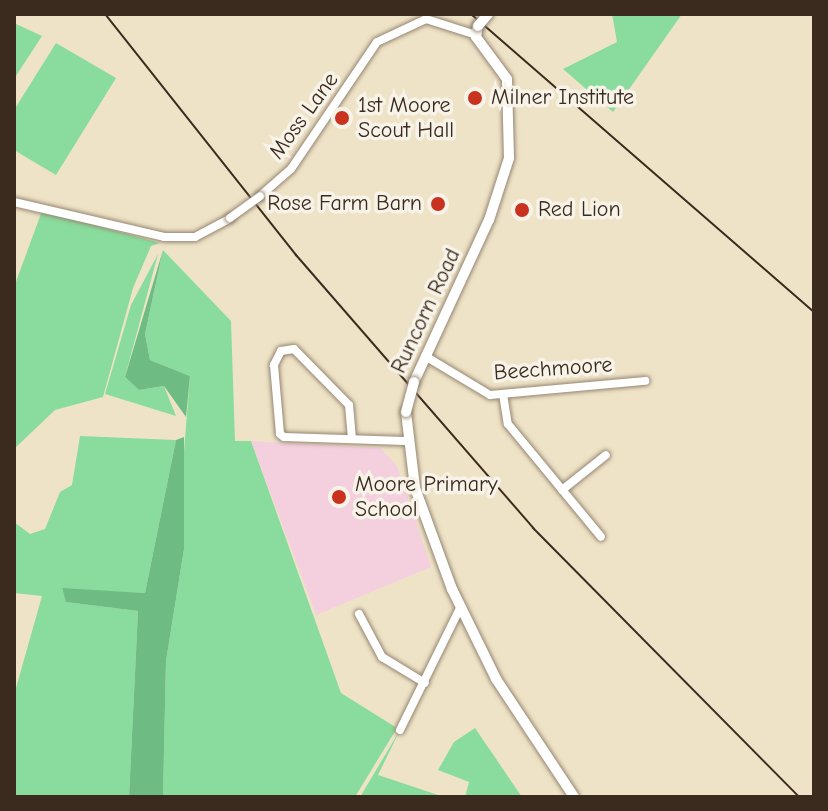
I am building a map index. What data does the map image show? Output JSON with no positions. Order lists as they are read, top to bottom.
{
  "streets": {
    "street": ["Moss Lane", "Runcorn Road", "Beechmoore"]
  },
  "crossings": [
    ["Moss Lane", "Runcorn Road"],
    ["Runcorn Road", "Beechmoore"]
  ],
  "places": [
    "Milner Institute",
    "1st Moore Scout Hall",
    "Rose Farm Barn",
    "Red Lion",
    "Moore Primary School"
  ]
}
